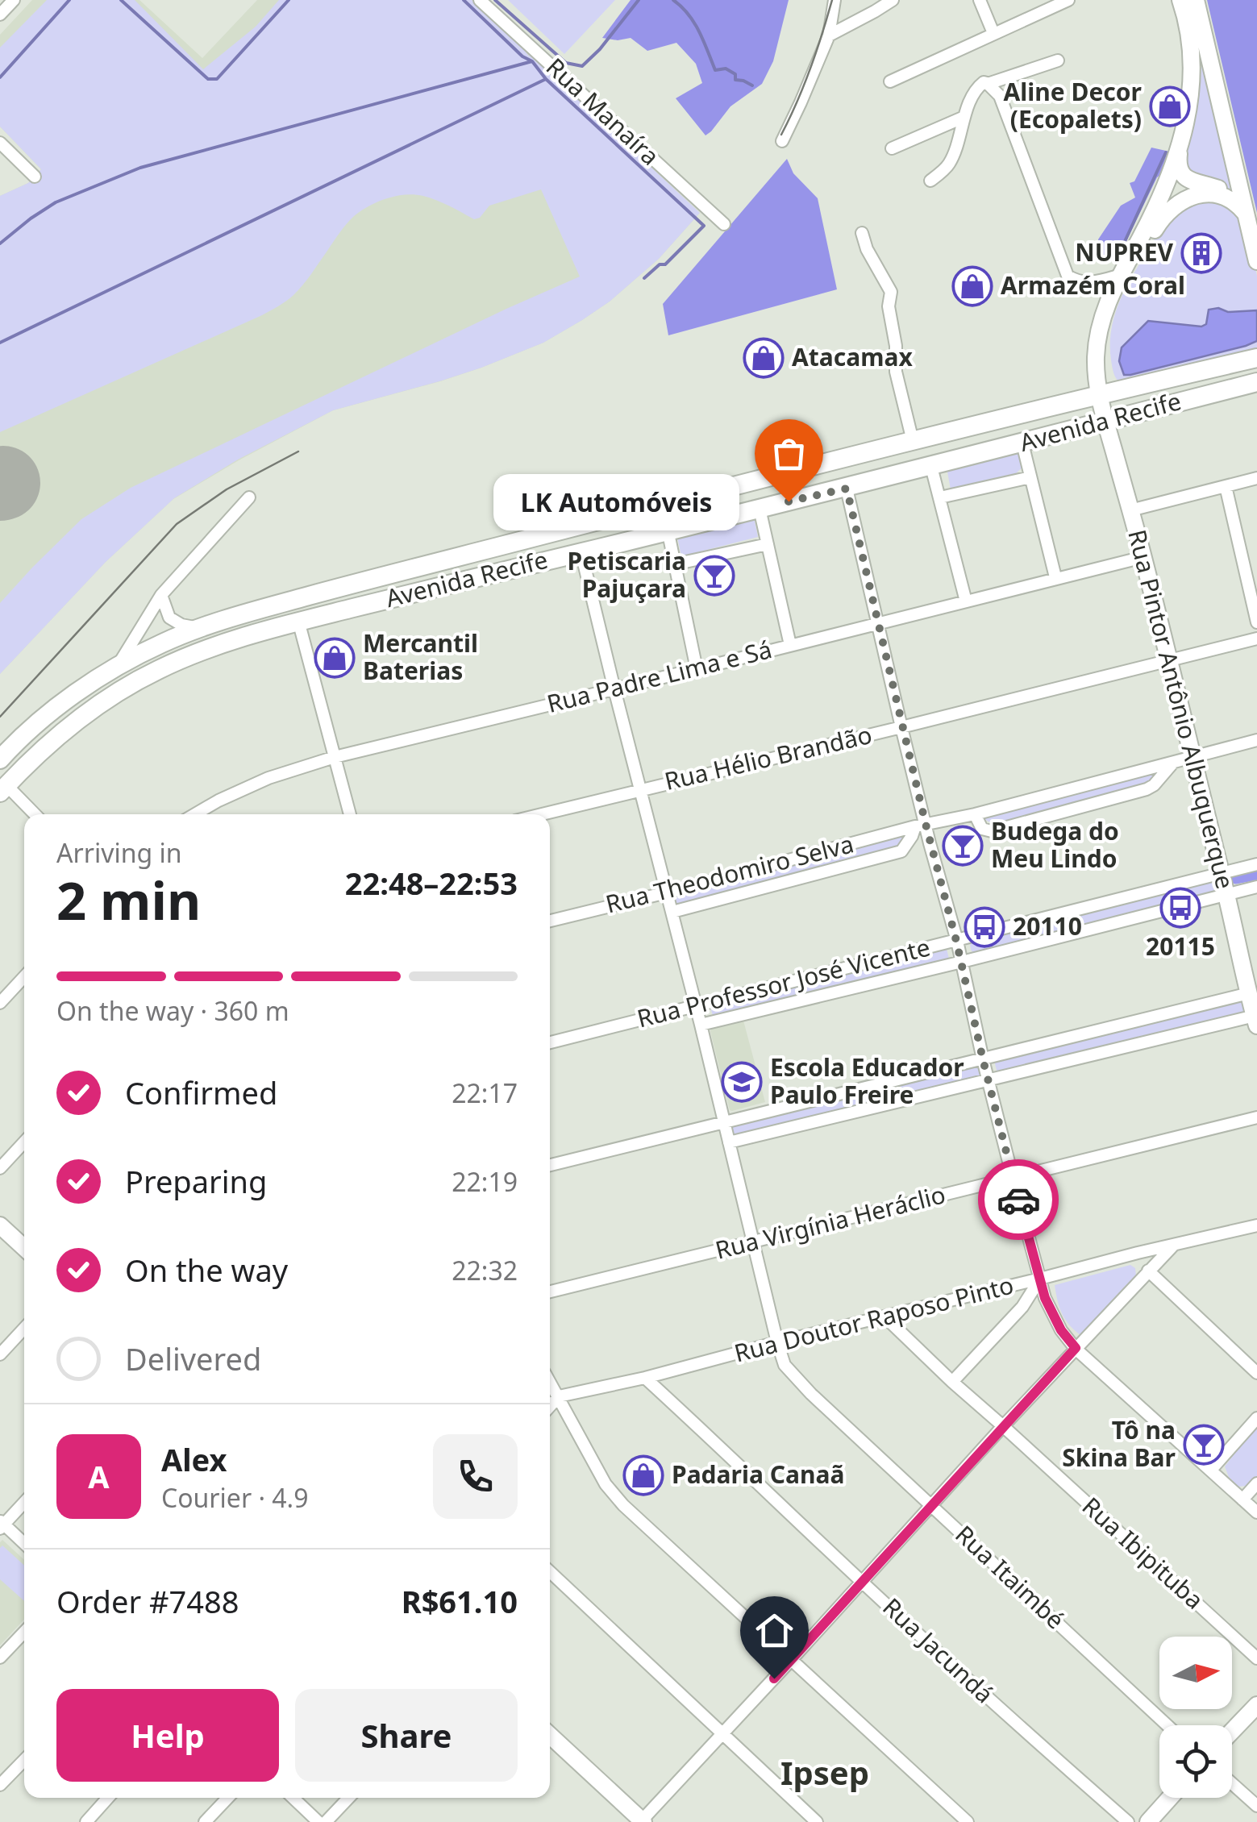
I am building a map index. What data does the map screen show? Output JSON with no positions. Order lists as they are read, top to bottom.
{
  "streets": {
    "main road": ["Avenida Recife", "Rua Pintor Antônio Albuquerque"],
    "street": [
      "Rua Manaíra",
      "Rua Padre Lima e Sá",
      "Rua Hélio Brandão",
      "Rua Theodomiro Selva",
      "Rua Professor José Vicente",
      "Rua Virgínia Heráclio",
      "Rua Doutor Raposo Pinto",
      "Rua Ibipituba",
      "Rua Itaimbé",
      "Rua Jacundá"
    ]
  },
  "crossings": [
    ["Avenida Recife", "Rua Pintor Antônio Albuquerque"],
    ["Avenida Recife", "Rua Itaimbé"],
    ["Rua Padre Lima e Sá", "Rua Pintor Antônio Albuquerque"],
    ["Rua Padre Lima e Sá", "Rua Itaimbé"],
    ["Rua Pintor Antônio Albuquerque", "Rua Hélio Brandão"],
    ["Rua Pintor Antônio Albuquerque", "Rua Theodomiro Selva"],
    ["Rua Pintor Antônio Albuquerque", "Rua Professor José Vicente"],
    ["Rua Hélio Brandão", "Rua Itaimbé"],
    ["Rua Theodomiro Selva", "Rua Itaimbé"],
    ["Rua Professor José Vicente", "Rua Itaimbé"],
    ["Rua Virgínia Heráclio", "Rua Itaimbé"],
    ["Rua Doutor Raposo Pinto", "Rua Ibipituba"],
    ["Rua Doutor Raposo Pinto", "Rua Itaimbé"],
    ["Rua Doutor Raposo Pinto", "Rua Jacundá"]
  ],
  "districts": ["Ipsep"],
  "places": {
    "shop": [
      "Aline Decor (Ecopalets)",
      "Armazém Coral",
      "Atacamax",
      "Mercantil Baterias",
      "Padaria Canaã"
    ],
    "building": ["NUPREV"],
    "other": ["LK Automóveis"],
    "bar": ["Petiscaria Pajuçara", "Budega do Meu Lindo", "Tô na Skina Bar"],
    "bus stop": ["20115", "20110"],
    "school or university": ["Escola Educador Paulo Freire"]
  },
  "north": "right",
  "page": {
    "bubble": "LK Automóveis",
    "heading": ["2 min", "Arriving in", "22:48–22:53"],
    "panel": [
      "Alex",
      "Courier · 4.9",
      "Order #7488",
      "R$61.10"
    ],
    "bar": "On the way · 360 m",
    "list": [
      ["Confirmed", "22:17"],
      ["Preparing", "22:19"],
      ["On the way", "22:32"],
      "Delivered"
    ],
    "round": "A",
    "buttons": ["Help", "Share"]
  }
}
